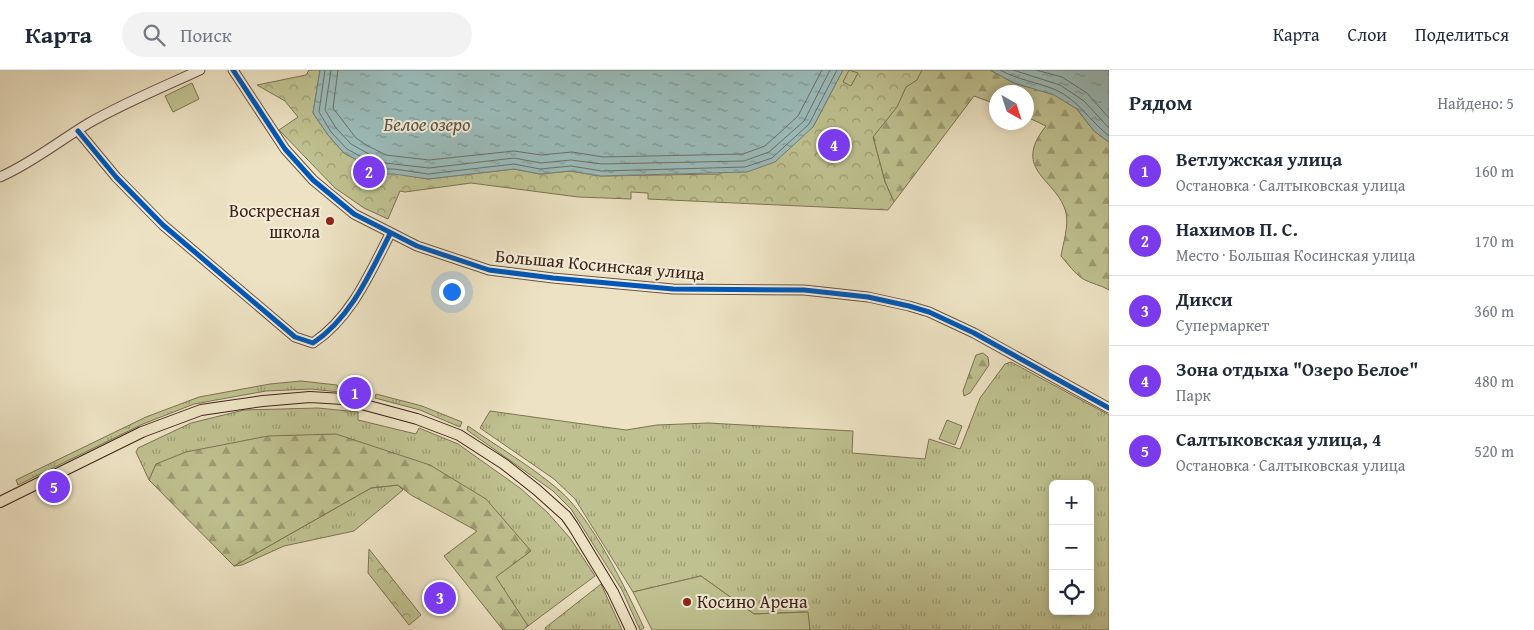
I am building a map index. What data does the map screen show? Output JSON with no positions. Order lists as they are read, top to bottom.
{
  "streets": {
    "street": ["Большая Косинская улица"]
  },
  "water": ["Белое озеро"],
  "places": ["Воскресная школа", "Косино Арена"],
  "north": "bottom right",
  "page": {
    "header": "Карта",
    "search": "Поиск",
    "nav": ["Карта", "Слои", "Поделиться"],
    "heading": ["Рядом", "Найдено: 5"],
    "pins": [
      "4",
      "2",
      "1",
      "5",
      "3"
    ],
    "list": [
      {
        "mark": "1",
        "name": "Ветлужская улица",
        "note": "Остановка · Салтыковская улица",
        "value": "160 m"
      },
      {
        "mark": "2",
        "name": "Нахимов П. С.",
        "note": "Место · Большая Косинская улица",
        "value": "170 m"
      },
      {
        "mark": "3",
        "name": "Дикси",
        "note": "Супермаркет",
        "value": "360 m"
      },
      {
        "mark": "4",
        "name": "Зона отдыха \"Озеро Белое\"",
        "note": "Парк",
        "value": "480 m"
      },
      {
        "mark": "5",
        "name": "Салтыковская улица, 4",
        "note": "Остановка · Салтыковская улица",
        "value": "520 m"
      }
    ],
    "map_buttons": ["+", "−"]
  }
}
